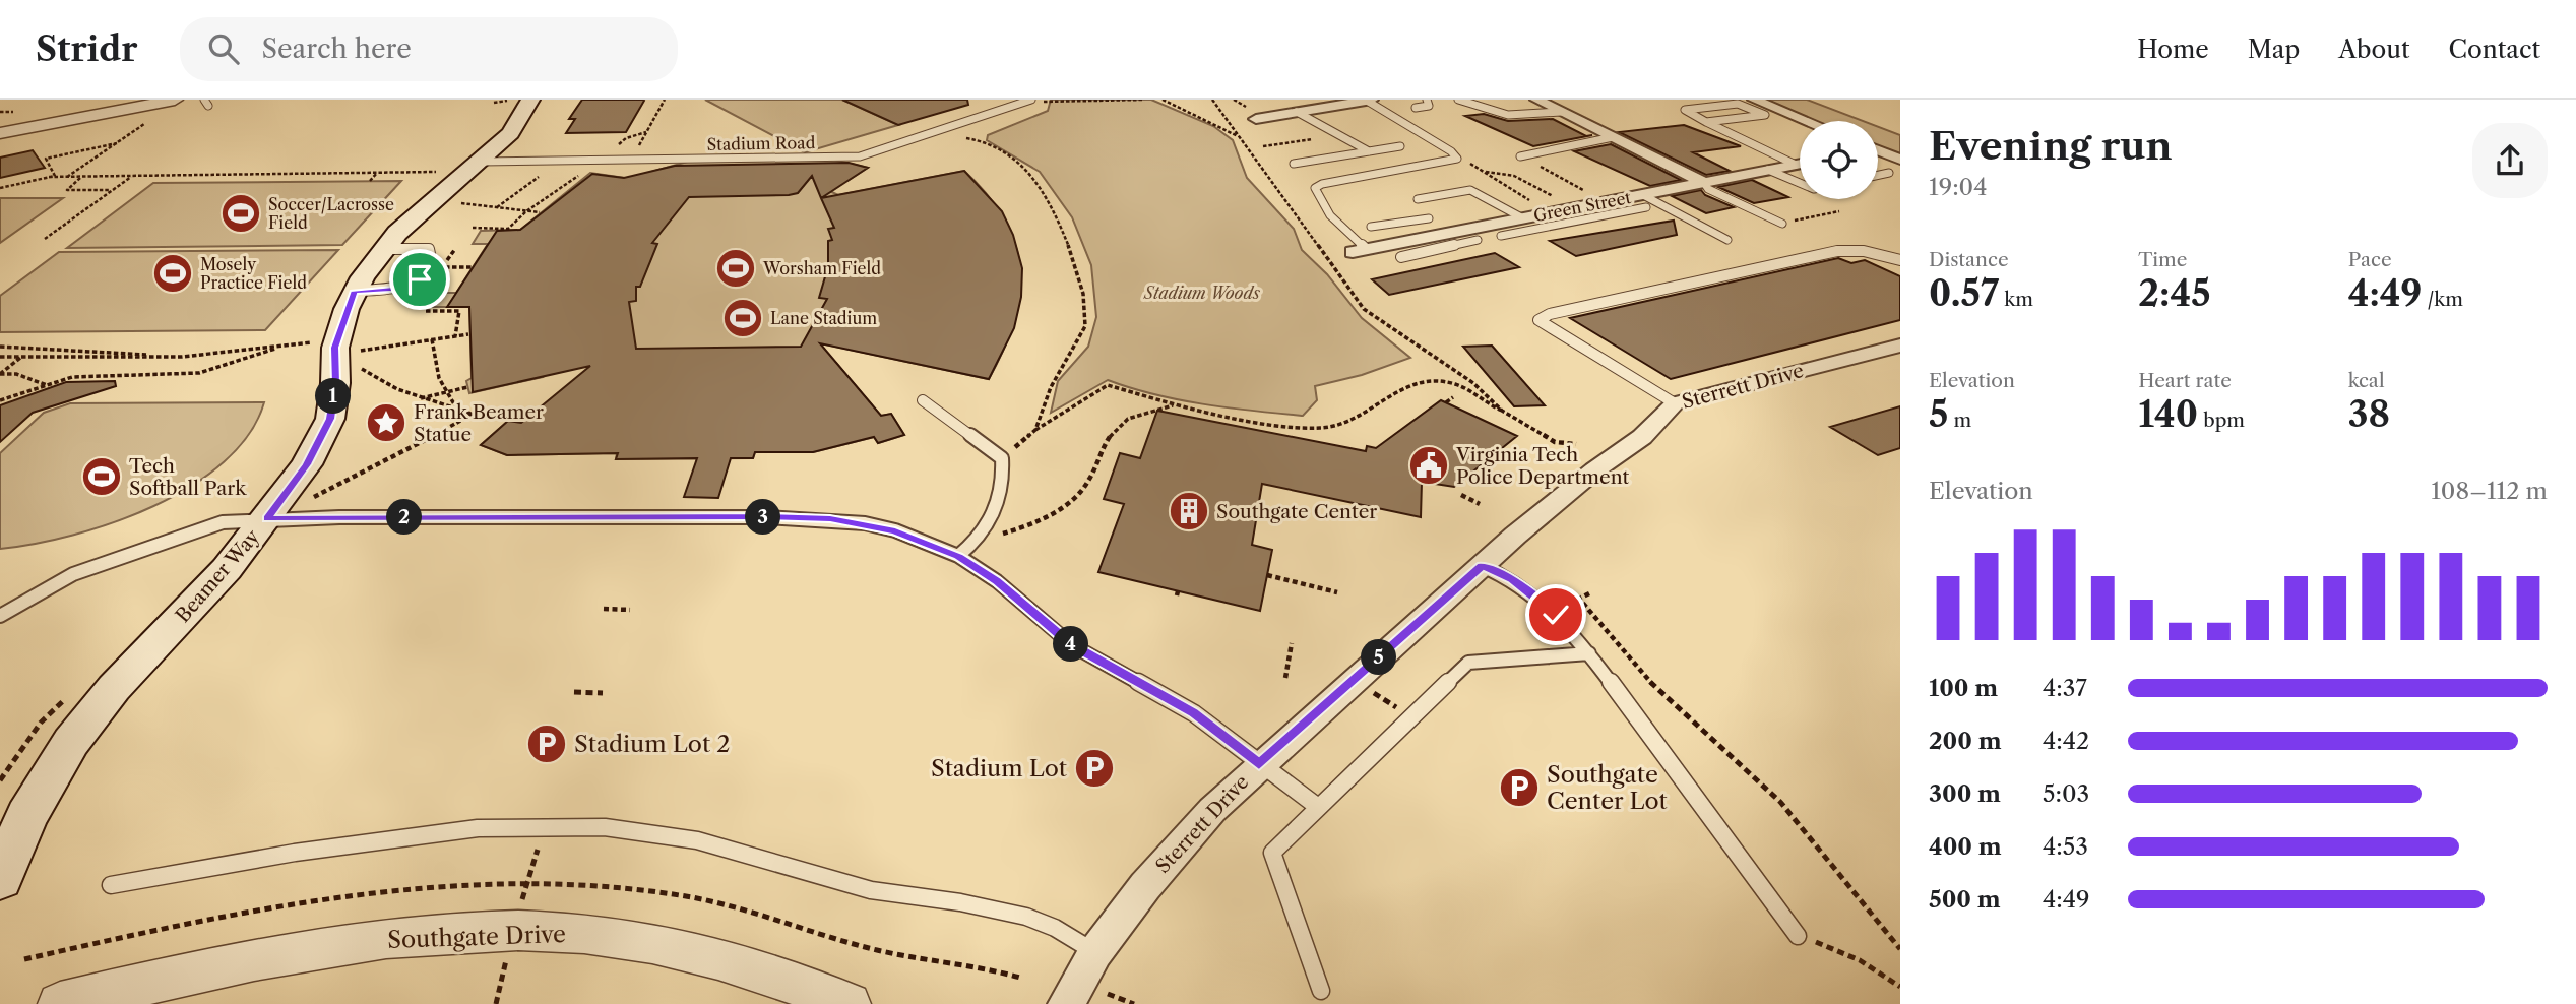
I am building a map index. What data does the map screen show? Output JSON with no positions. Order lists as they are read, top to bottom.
{
  "streets": {
    "main road": ["Beamer Way"],
    "street": ["Green Street", "Sterrett Drive", "Southgate Drive"],
    "lane": ["Stadium Road"]
  },
  "crossings": [
    ["Stadium Road", "Beamer Way"]
  ],
  "parks": ["Stadium Woods"],
  "places": {
    "sports": [
      "Soccer/Lacrosse Field",
      "Worsham Field",
      "Mosely Practice Field",
      "Lane Stadium",
      "Tech Softball Park"
    ],
    "place": ["Frank Beamer Statue"],
    "public building": ["Virginia Tech Police Department"],
    "building": ["Southgate Center"],
    "parking": ["Stadium Lot 2", "Stadium Lot", "Southgate Center Lot"]
  },
  "page": {
    "header": "Stridr",
    "search": "Search here",
    "nav": [
      "Home",
      "Map",
      "About",
      "Contact"
    ],
    "heading": ["Evening run", "19:04"],
    "stats": [
      ["Distance", "0.57 km"],
      ["Time", "2:45"],
      ["Pace", "4:49 /km"],
      ["Elevation", "5 m"],
      ["Heart rate", "140 bpm"],
      ["kcal", "38"]
    ],
    "pins": [
      "1",
      "2",
      "3",
      "4",
      "5"
    ],
    "chart": ["Elevation", "108–112 m"],
    "list": [
      {
        "name": "100 m",
        "note": "4:37"
      },
      {
        "name": "200 m",
        "note": "4:42"
      },
      {
        "name": "300 m",
        "note": "5:03"
      },
      {
        "name": "400 m",
        "note": "4:53"
      },
      {
        "name": "500 m",
        "note": "4:49"
      }
    ]
  }
}
